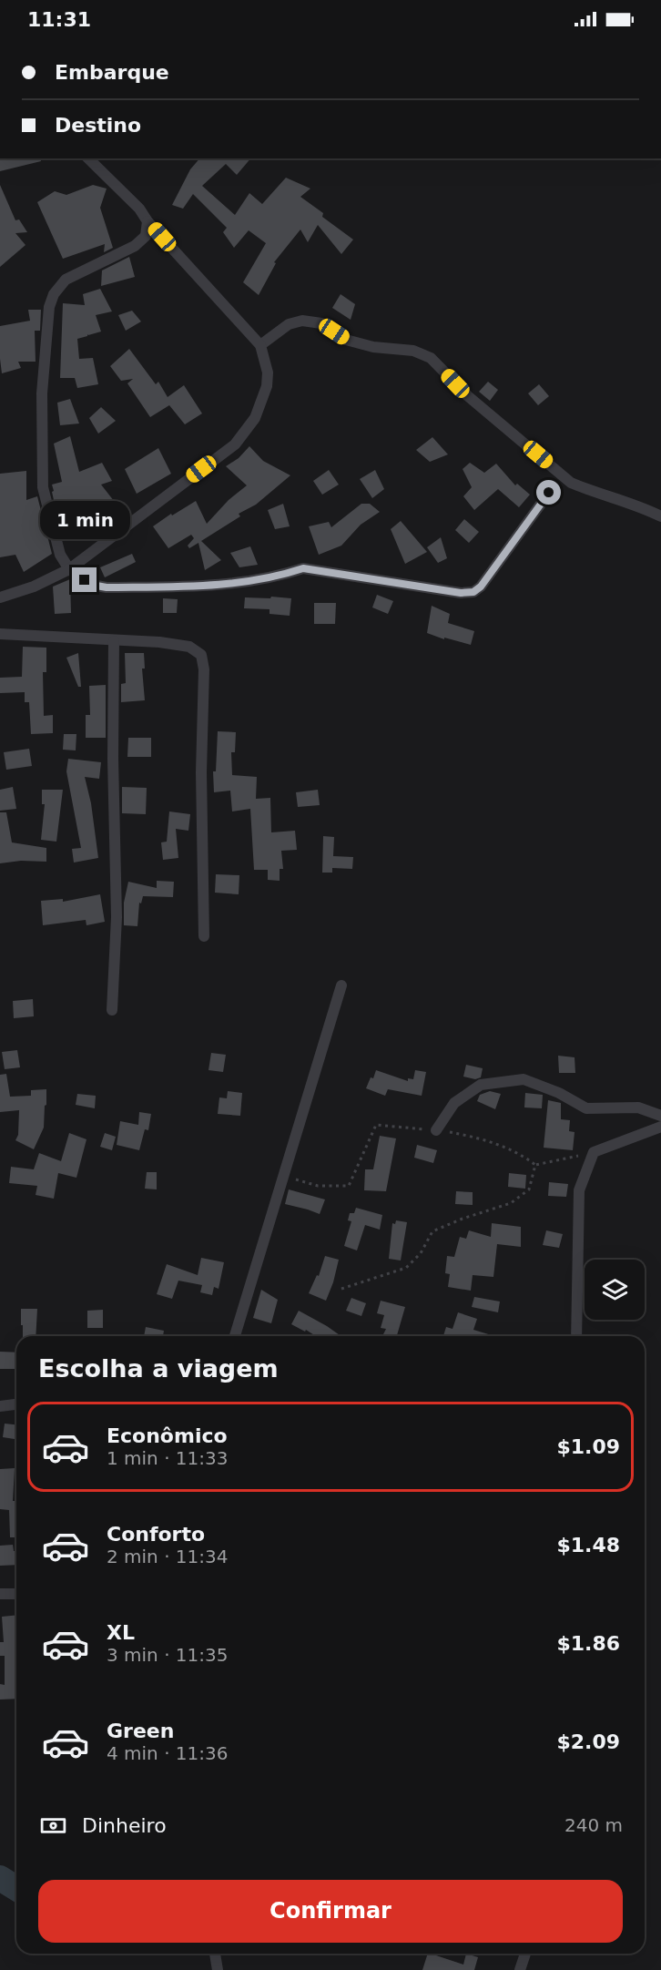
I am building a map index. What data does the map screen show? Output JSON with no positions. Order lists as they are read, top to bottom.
{
  "page": {
    "status": "11:31",
    "banner": ["Embarque", "Destino"],
    "bubble": "1 min",
    "heading": "Escolha a viagem",
    "list": [
      {
        "name": "Econômico",
        "note": "1 min · 11:33",
        "value": "$1.09"
      },
      {
        "name": "Conforto",
        "note": "2 min · 11:34",
        "value": "$1.48"
      },
      {
        "name": "XL",
        "note": "3 min · 11:35",
        "value": "$1.86"
      },
      {
        "name": "Green",
        "note": "4 min · 11:36",
        "value": "$2.09"
      }
    ],
    "pay": ["Dinheiro", "240 m"],
    "buttons": "Confirmar"
  }
}
